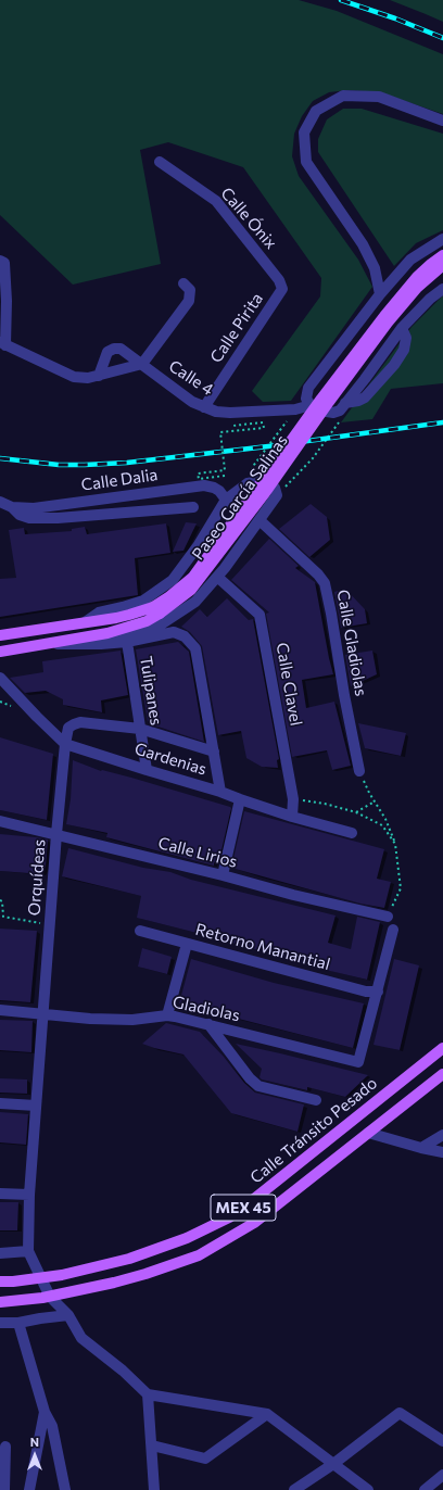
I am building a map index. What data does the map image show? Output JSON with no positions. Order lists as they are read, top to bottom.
{
  "streets": {
    "main road": ["Paseo García Salinas", "Calle Tránsito Pesado", "MEX 45"],
    "street": [
      "Calle Ónix",
      "Calle Pirita",
      "Calle 4",
      "Calle Dalia",
      "Calle Gladiolas",
      "Calle Clavel",
      "Tulipanes",
      "Gardenias",
      "Calle Lirios",
      "Orquídeas",
      "Retorno Manantial",
      "Gladiolas"
    ]
  },
  "crossings": [
    ["Calle Ónix", "Calle Pirita"],
    ["Calle Pirita", "Calle 4"],
    ["Calle Clavel", "Gardenias"],
    ["Tulipanes", "Gardenias"],
    ["Tulipanes", "Orquídeas"],
    ["Gardenias", "Orquídeas"],
    ["Calle Lirios", "Orquídeas"],
    ["Orquídeas", "Gladiolas"],
    ["Retorno Manantial", "Gladiolas"]
  ],
  "north": "top"
}
